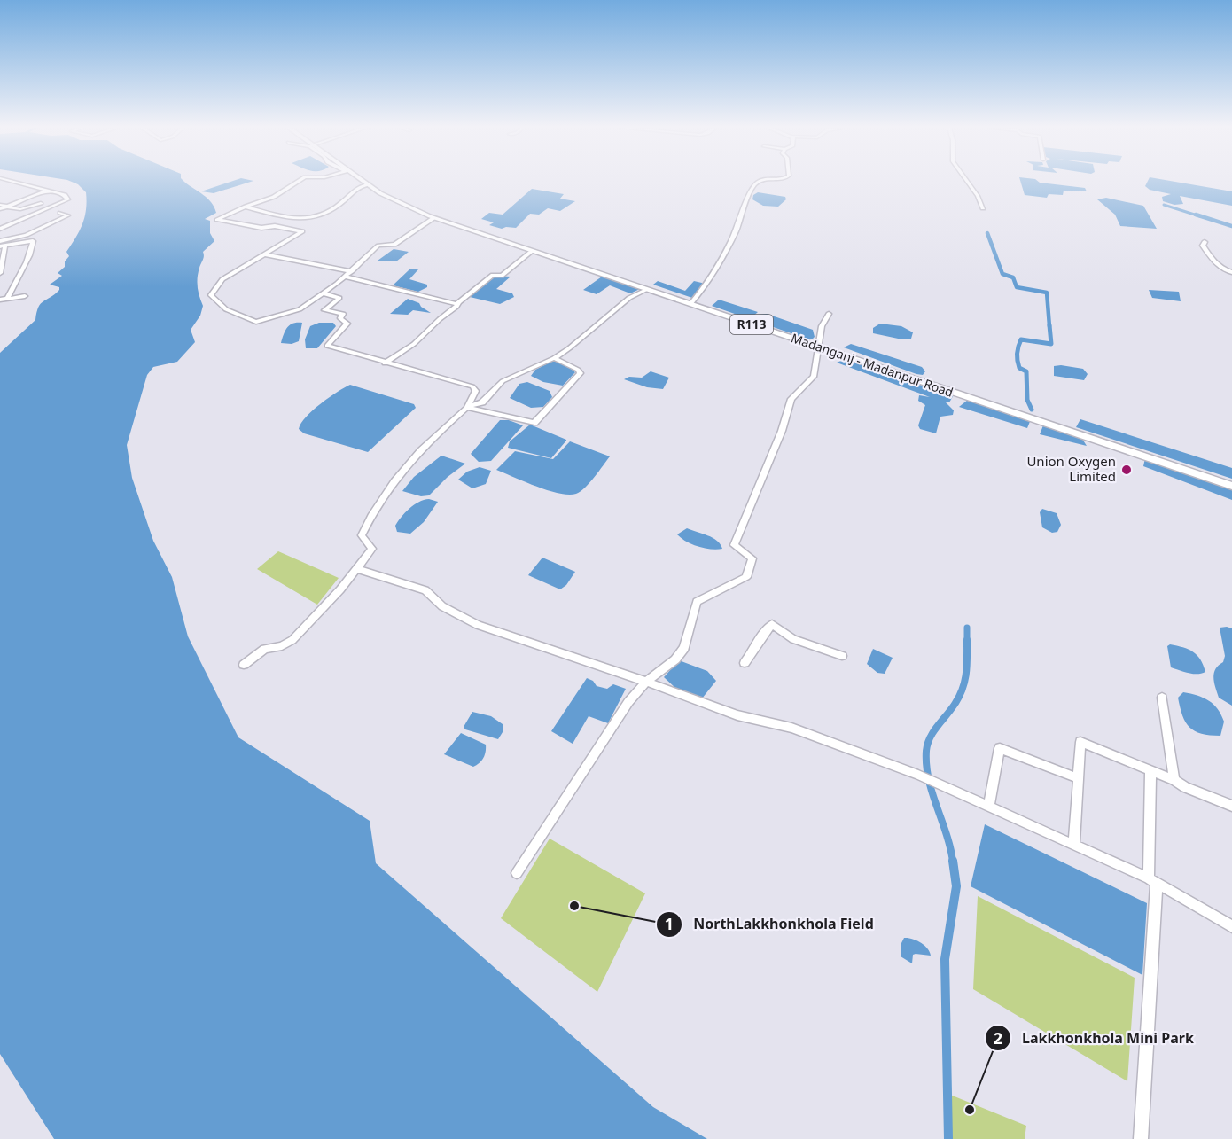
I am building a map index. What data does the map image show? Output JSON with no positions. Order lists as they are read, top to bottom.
{
  "streets": {
    "main road": ["R113", "Madanganj - Madanpur Road"]
  },
  "places": ["Union Oxygen Limited", "NorthLakkhonkhola Field", "Lakkhonkhola Mini Park"]
}
